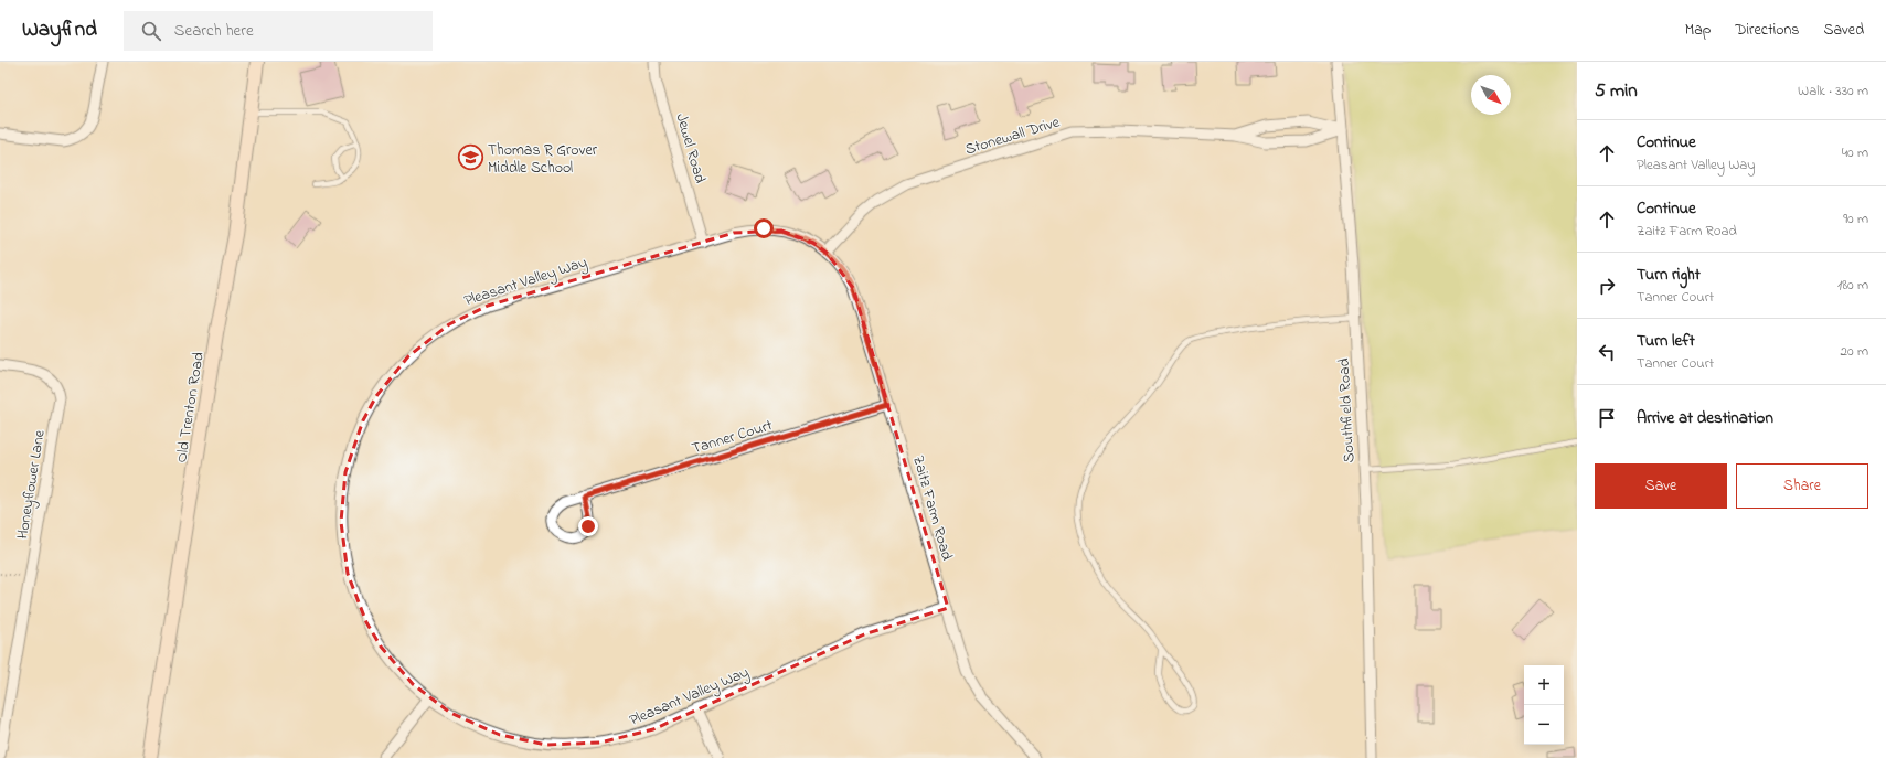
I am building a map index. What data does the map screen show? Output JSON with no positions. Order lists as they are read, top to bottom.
{
  "streets": {
    "main road": ["Old Trenton Road"],
    "street": [
      "Stonewall Drive",
      "Jewel Road",
      "Pleasant Valley Way",
      "Southfield Road",
      "Tanner Court",
      "Honeyflower Lane",
      "Zaitz Farm Road"
    ]
  },
  "crossings": [
    ["Stonewall Drive", "Pleasant Valley Way"],
    ["Stonewall Drive", "Southfield Road"],
    ["Stonewall Drive", "Zaitz Farm Road"],
    ["Jewel Road", "Pleasant Valley Way"],
    ["Pleasant Valley Way", "Zaitz Farm Road"],
    ["Tanner Court", "Zaitz Farm Road"]
  ],
  "places": {
    "school or university": ["Thomas R Grover Middle School"]
  },
  "north": "bottom right",
  "page": {
    "header": "Wayfind",
    "search": "Search here",
    "nav": ["Map", "Directions", "Saved"],
    "heading": ["5 min", "Walk · 330 m"],
    "list": [
      ["Continue", "Pleasant Valley Way", "40 m"],
      ["Continue", "Zaitz Farm Road", "90 m"],
      ["Turn right", "Tanner Court", "180 m"],
      ["Turn left", "Tanner Court", "20 m"],
      "Arrive at destination"
    ],
    "buttons": ["Save", "Share"],
    "map_buttons": ["+", "−"]
  }
}
